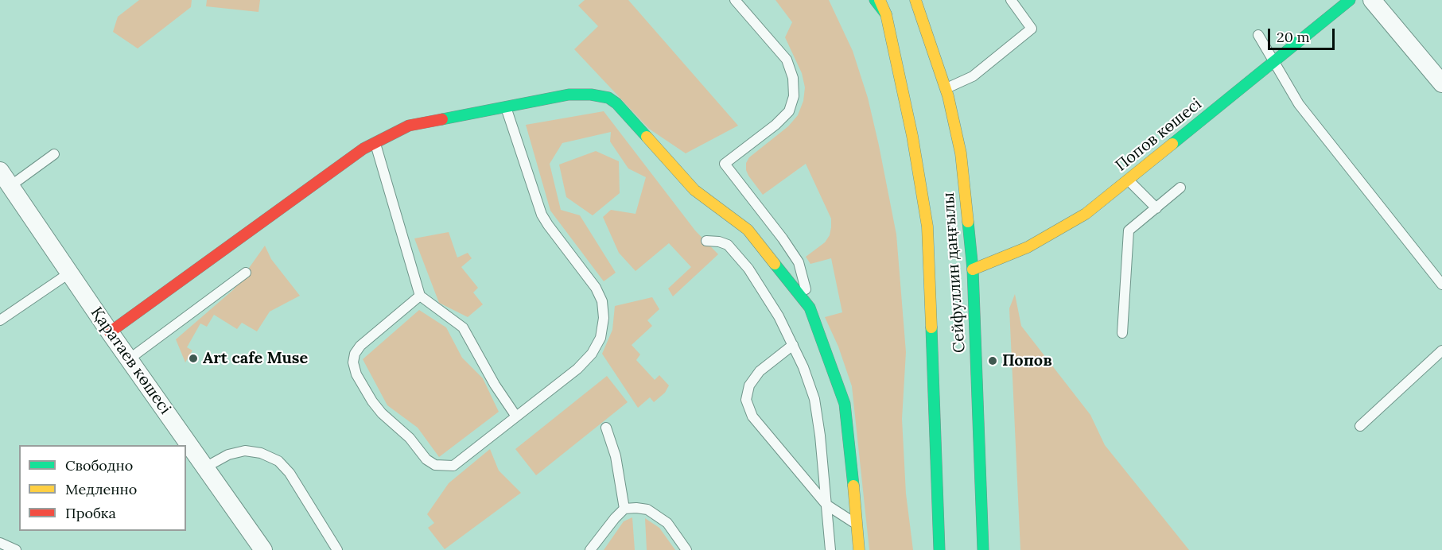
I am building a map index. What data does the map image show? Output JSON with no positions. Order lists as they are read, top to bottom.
{
  "streets": {
    "street": ["Попов көшесі", "Сейфуллин даңғылы", "Қаратаев көшесі"]
  },
  "crossings": [
    ["Попов көшесі", "Сейфуллин даңғылы"]
  ],
  "places": ["Art cafe Muse", "Попов"],
  "legend": ["Свободно", "Медленно", "Пробка"],
  "scale_bar": "20 m"
}
